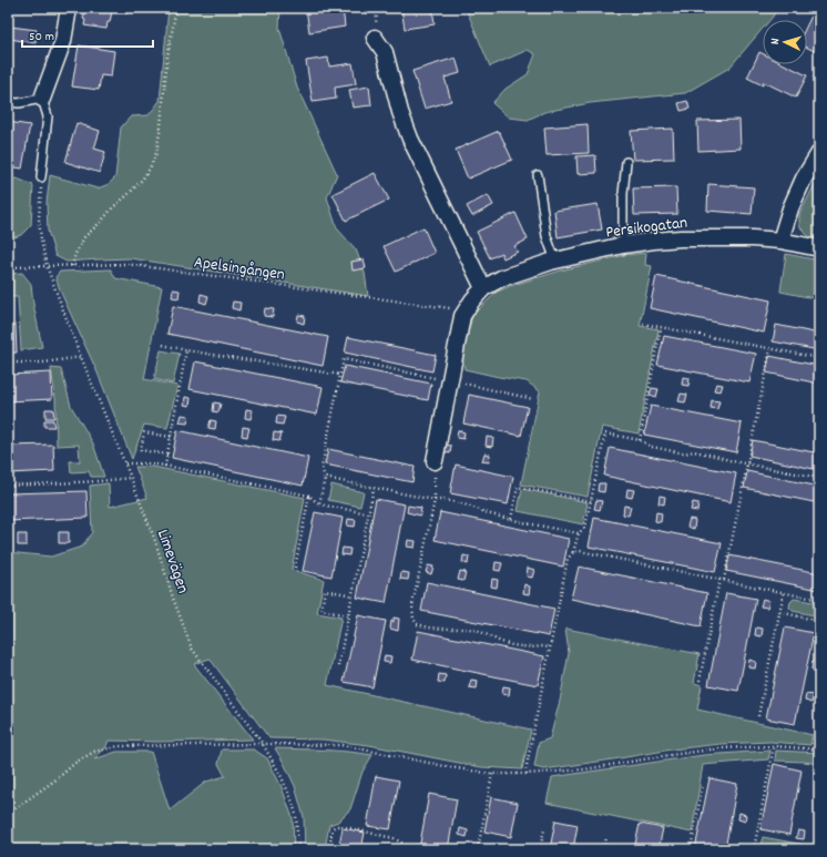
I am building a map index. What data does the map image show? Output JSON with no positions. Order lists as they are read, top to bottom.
{
  "streets": {
    "street": ["Persikogatan"],
    "path": ["Apelsingången", "Limevägen"]
  },
  "crossings": [
    ["Persikogatan", "Apelsingången"],
    ["Apelsingången", "Limevägen"]
  ],
  "scale_bar": "50 m",
  "north": "left"
}
